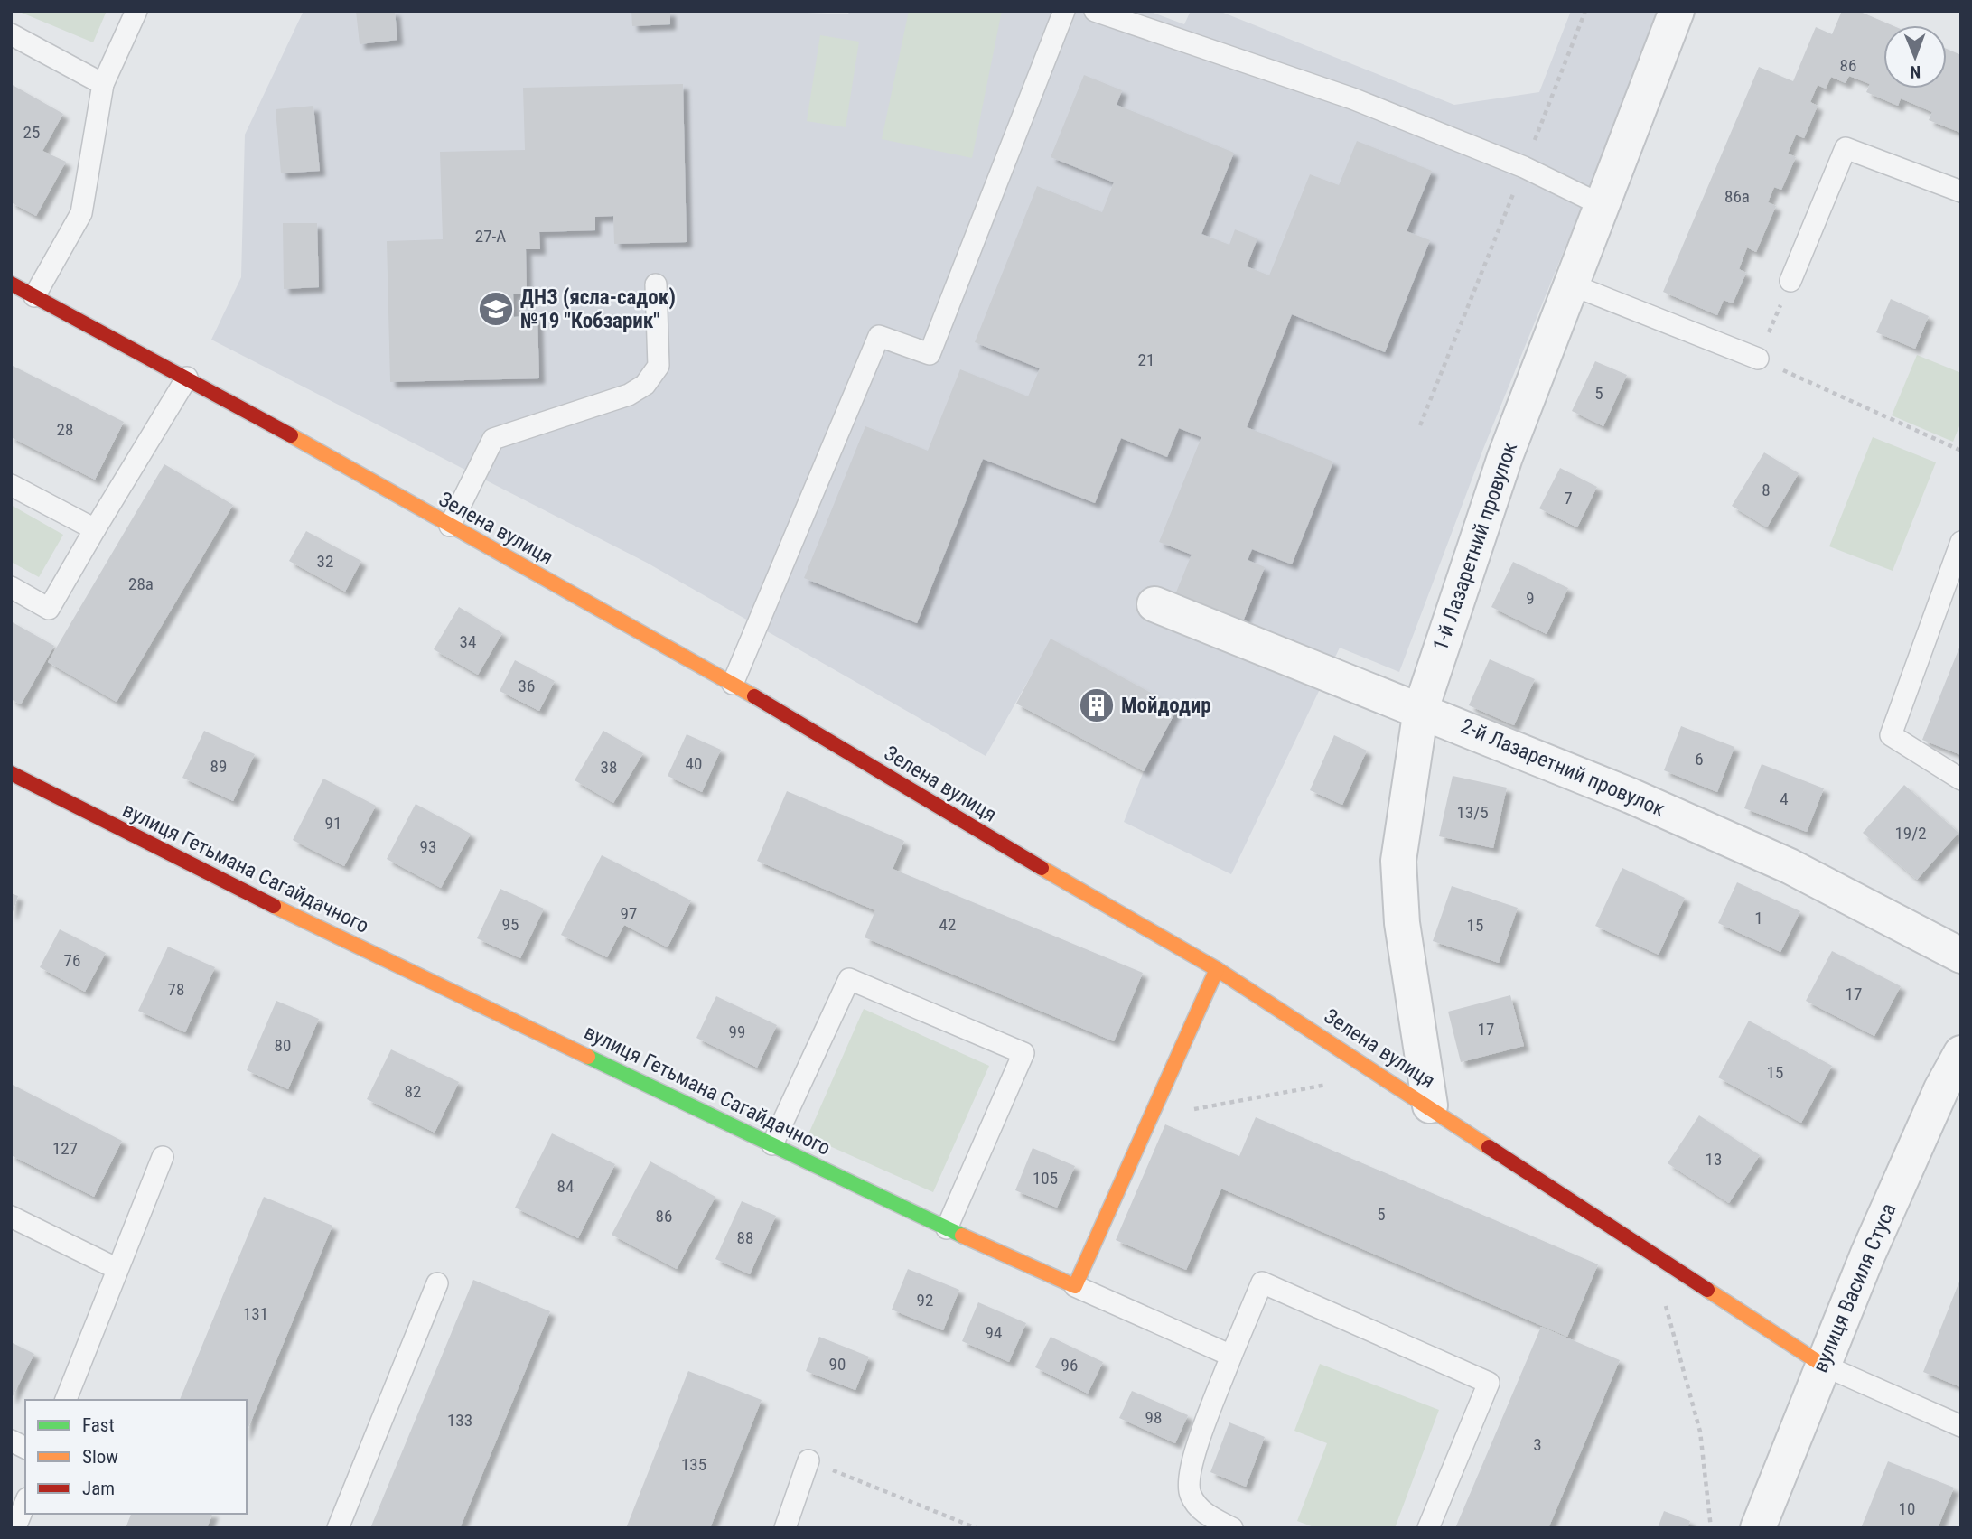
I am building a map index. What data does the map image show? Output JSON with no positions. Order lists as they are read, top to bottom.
{
  "streets": {
    "street": [
      "Зелена вулиця",
      "1-й Лазаретний провулок",
      "2-й Лазаретний провулок",
      "вулиця Гетьмана Сагайдачного",
      "вулиця Василя Стуса"
    ]
  },
  "crossings": [
    ["Зелена вулиця", "1-й Лазаретний провулок"],
    ["Зелена вулиця", "вулиця Василя Стуса"],
    ["1-й Лазаретний провулок", "2-й Лазаретний провулок"]
  ],
  "places": {
    "school or university": ["ДНЗ (ясла-садок) №19 \"Кобзарик\""],
    "building": ["Мойдодир"]
  },
  "house_numbers": [
    "86",
    "25",
    "86а",
    "27-А",
    "21",
    "5",
    "28",
    "8",
    "7",
    "32",
    "28а",
    "9",
    "34",
    "36",
    "6",
    "40",
    "89",
    "38",
    "4",
    "13/5",
    "91",
    "19/2",
    "93",
    "97",
    "1",
    "95",
    "42",
    "15",
    "76",
    "78",
    "17",
    "17",
    "99",
    "80",
    "15",
    "82",
    "127",
    "13",
    "105",
    "84",
    "5",
    "86",
    "88",
    "92",
    "131",
    "94",
    "90",
    "96",
    "98",
    "133",
    "3",
    "135",
    "10"
  ],
  "legend": ["Fast", "Slow", "Jam"],
  "north": "bottom"
}
